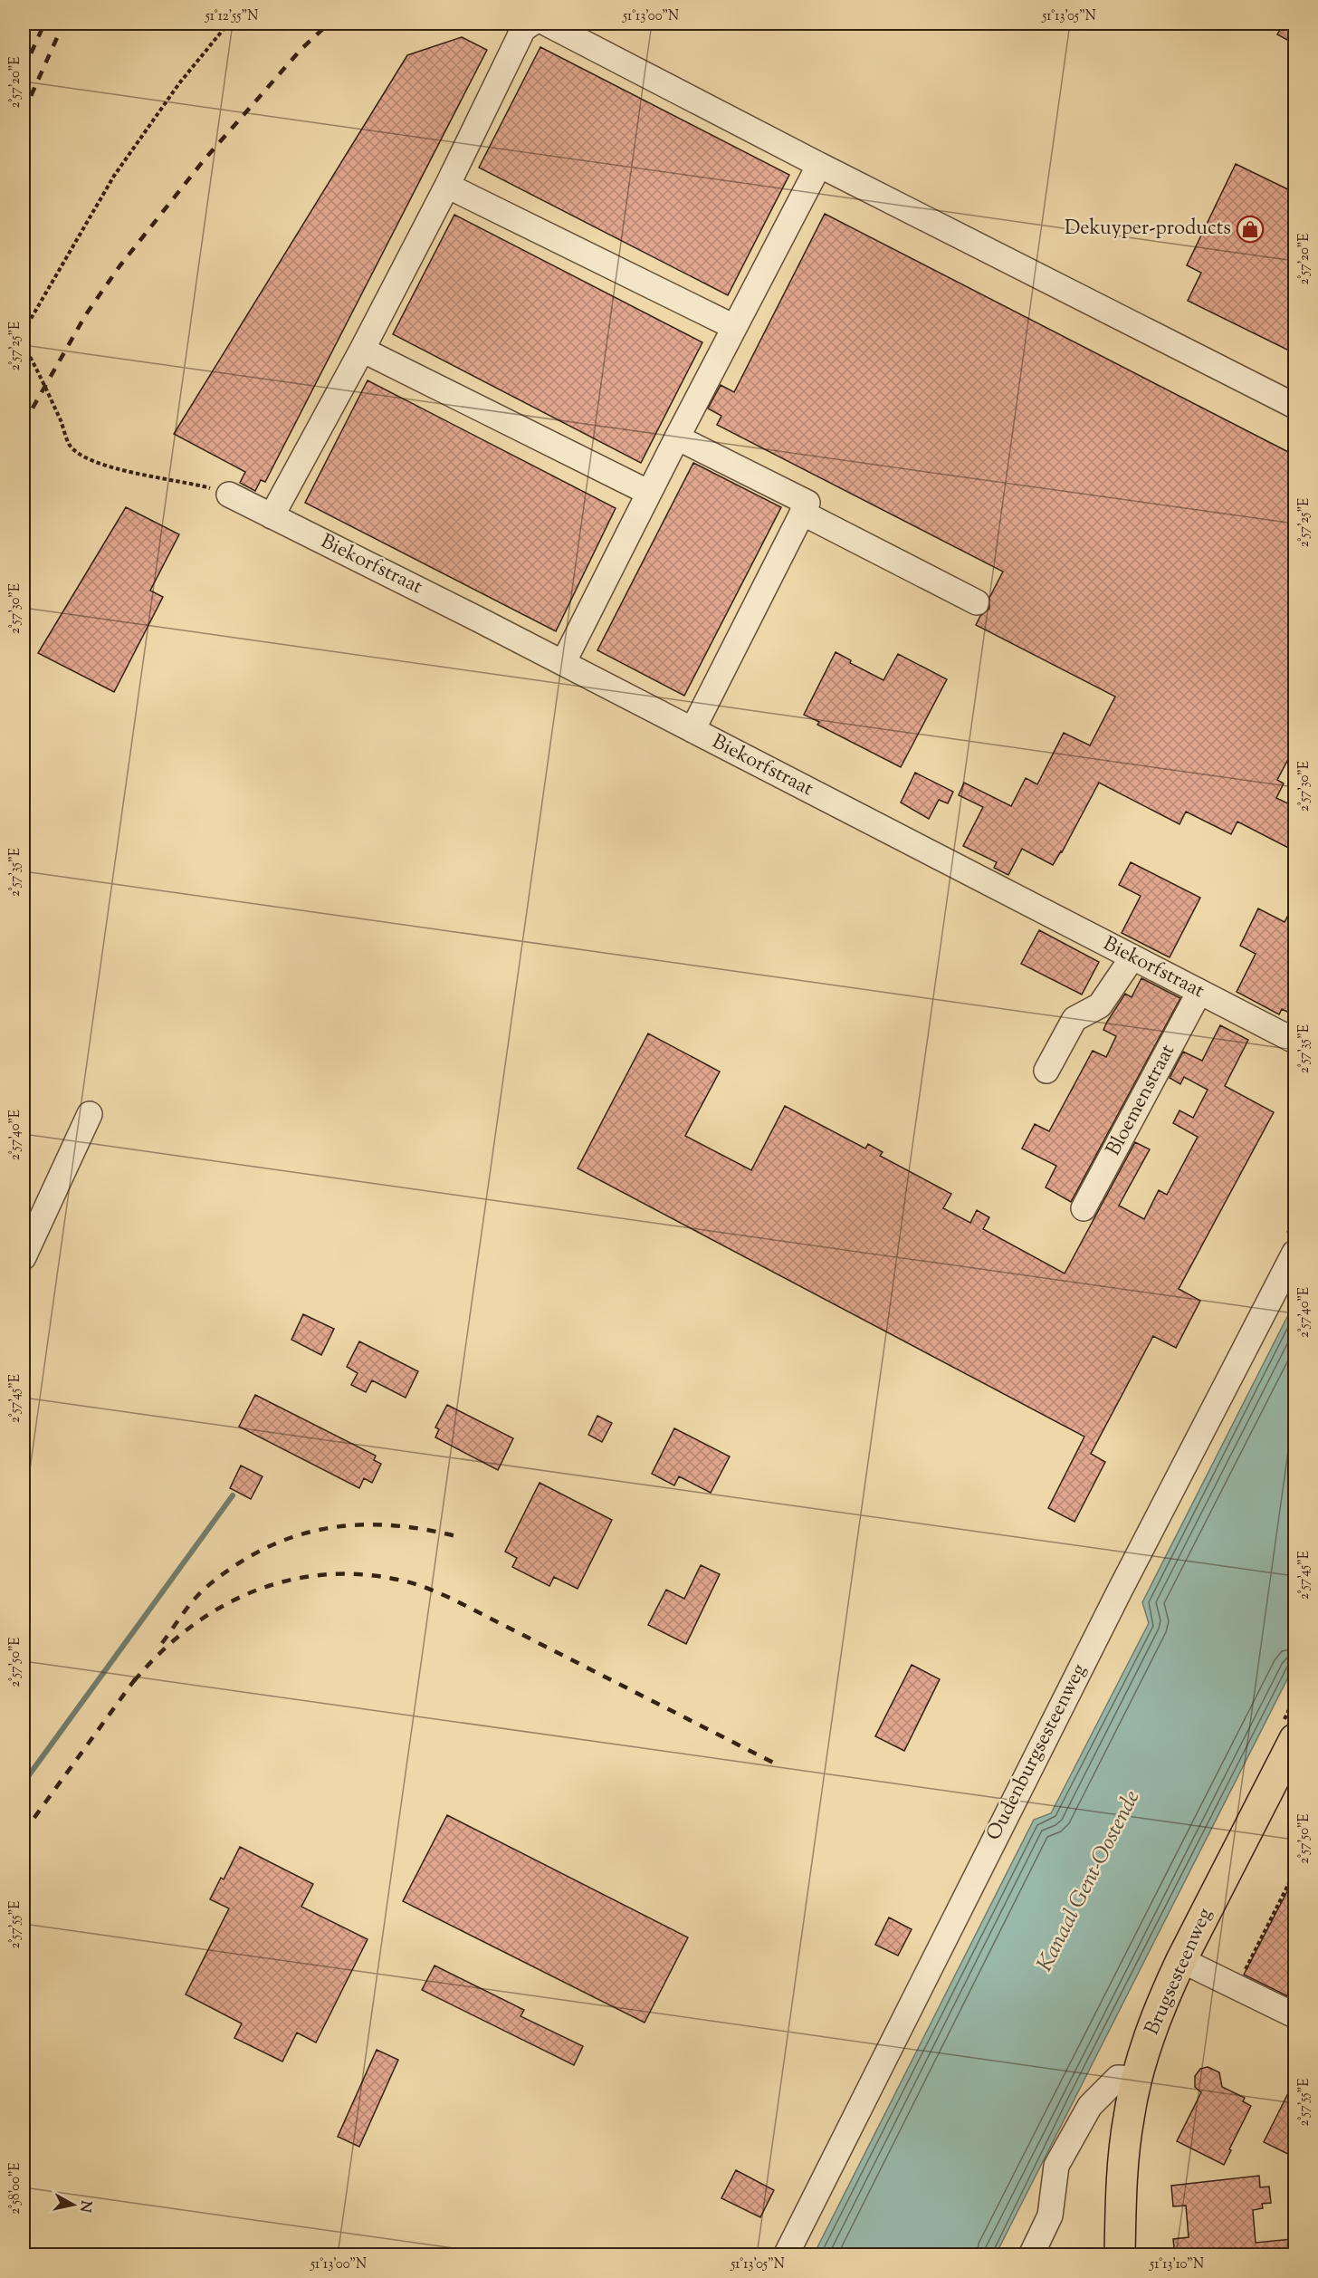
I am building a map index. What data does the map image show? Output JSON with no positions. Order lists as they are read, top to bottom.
{
  "streets": {
    "main road": ["Brugsesteenweg"],
    "street": ["Biekorfstraat", "Bloemenstraat", "Oudenburgsesteenweg"]
  },
  "crossings": [
    ["Biekorfstraat", "Bloemenstraat"]
  ],
  "water": ["Kanaal Gent-Oostende"],
  "places": {
    "shop": ["Dekuyper-products"]
  },
  "north": "right",
  "coordinates": [
    "51°12'55\"N",
    "51°13'00\"N",
    "51°13'05\"N",
    "2°57'20\"E",
    "2°57'25\"E",
    "2°57'30\"E",
    "2°57'35\"E",
    "2°57'40\"E",
    "2°57'45\"E",
    "2°57'50\"E",
    "2°57'55\"E",
    "2°58'00\"E",
    "51°13'10\"N"
  ]
}
